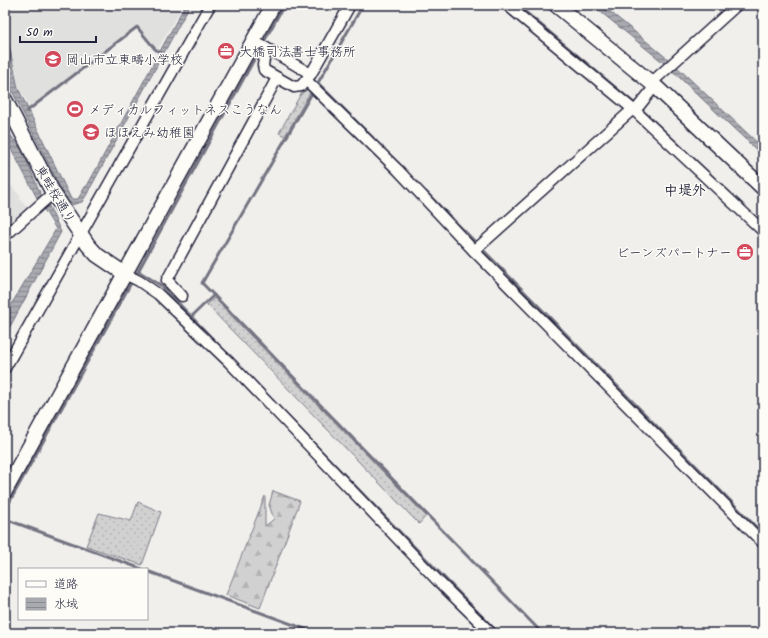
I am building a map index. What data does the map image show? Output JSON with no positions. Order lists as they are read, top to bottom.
{
  "streets": {
    "street": ["東畦桜通り"]
  },
  "districts": ["中堤外"],
  "places": {
    "office": ["大橋司法書士事務所", "ビーンズパートナー"],
    "school or university": ["岡山市立東疇小学校", "ほほえみ幼稚園"],
    "sports": ["メディカルフィットネスこうなん"]
  },
  "legend": ["道路", "水域"],
  "scale_bar": "50 m"
}
